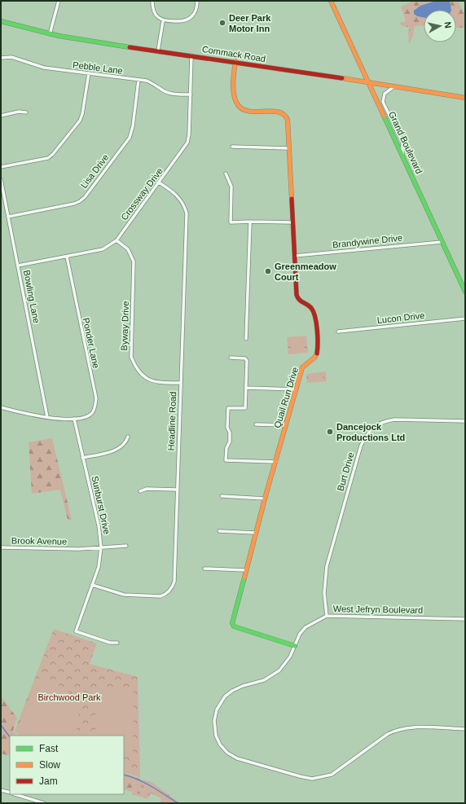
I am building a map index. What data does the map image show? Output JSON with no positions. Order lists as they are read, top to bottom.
{
  "streets": {
    "street": [
      "Commack Road",
      "Pebble Lane",
      "Grand Boulevard",
      "Lisa Drive",
      "Crossway Drive",
      "Brandywine Drive",
      "Bowling Lane",
      "Lucon Drive",
      "Byway Drive",
      "Ponder Lane",
      "Quail Run Drive",
      "Headline Road",
      "Burt Drive",
      "Sunburst Drive",
      "Brook Avenue",
      "West Jefryn Boulevard"
    ]
  },
  "crossings": [
    ["Commack Road", "Grand Boulevard"],
    ["Commack Road", "Crossway Drive"],
    ["Commack Road", "Quail Run Drive"],
    ["Pebble Lane", "Lisa Drive"],
    ["Pebble Lane", "Crossway Drive"],
    ["Grand Boulevard", "Brandywine Drive"],
    ["Lisa Drive", "Bowling Lane"],
    ["Crossway Drive", "Bowling Lane"],
    ["Crossway Drive", "Byway Drive"],
    ["Crossway Drive", "Ponder Lane"],
    ["Crossway Drive", "Headline Road"],
    ["Brandywine Drive", "Quail Run Drive"],
    ["Byway Drive", "Headline Road"],
    ["Ponder Lane", "Sunburst Drive"],
    ["Quail Run Drive", "West Jefryn Boulevard"],
    ["Headline Road", "Sunburst Drive"],
    ["Burt Drive", "West Jefryn Boulevard"],
    ["Sunburst Drive", "Brook Avenue"]
  ],
  "parks": ["Birchwood Park"],
  "places": ["Deer Park Motor Inn", "Greenmeadow Court", "Dancejock Productions Ltd"],
  "legend": ["Fast", "Slow", "Jam"],
  "north": "right"
}
